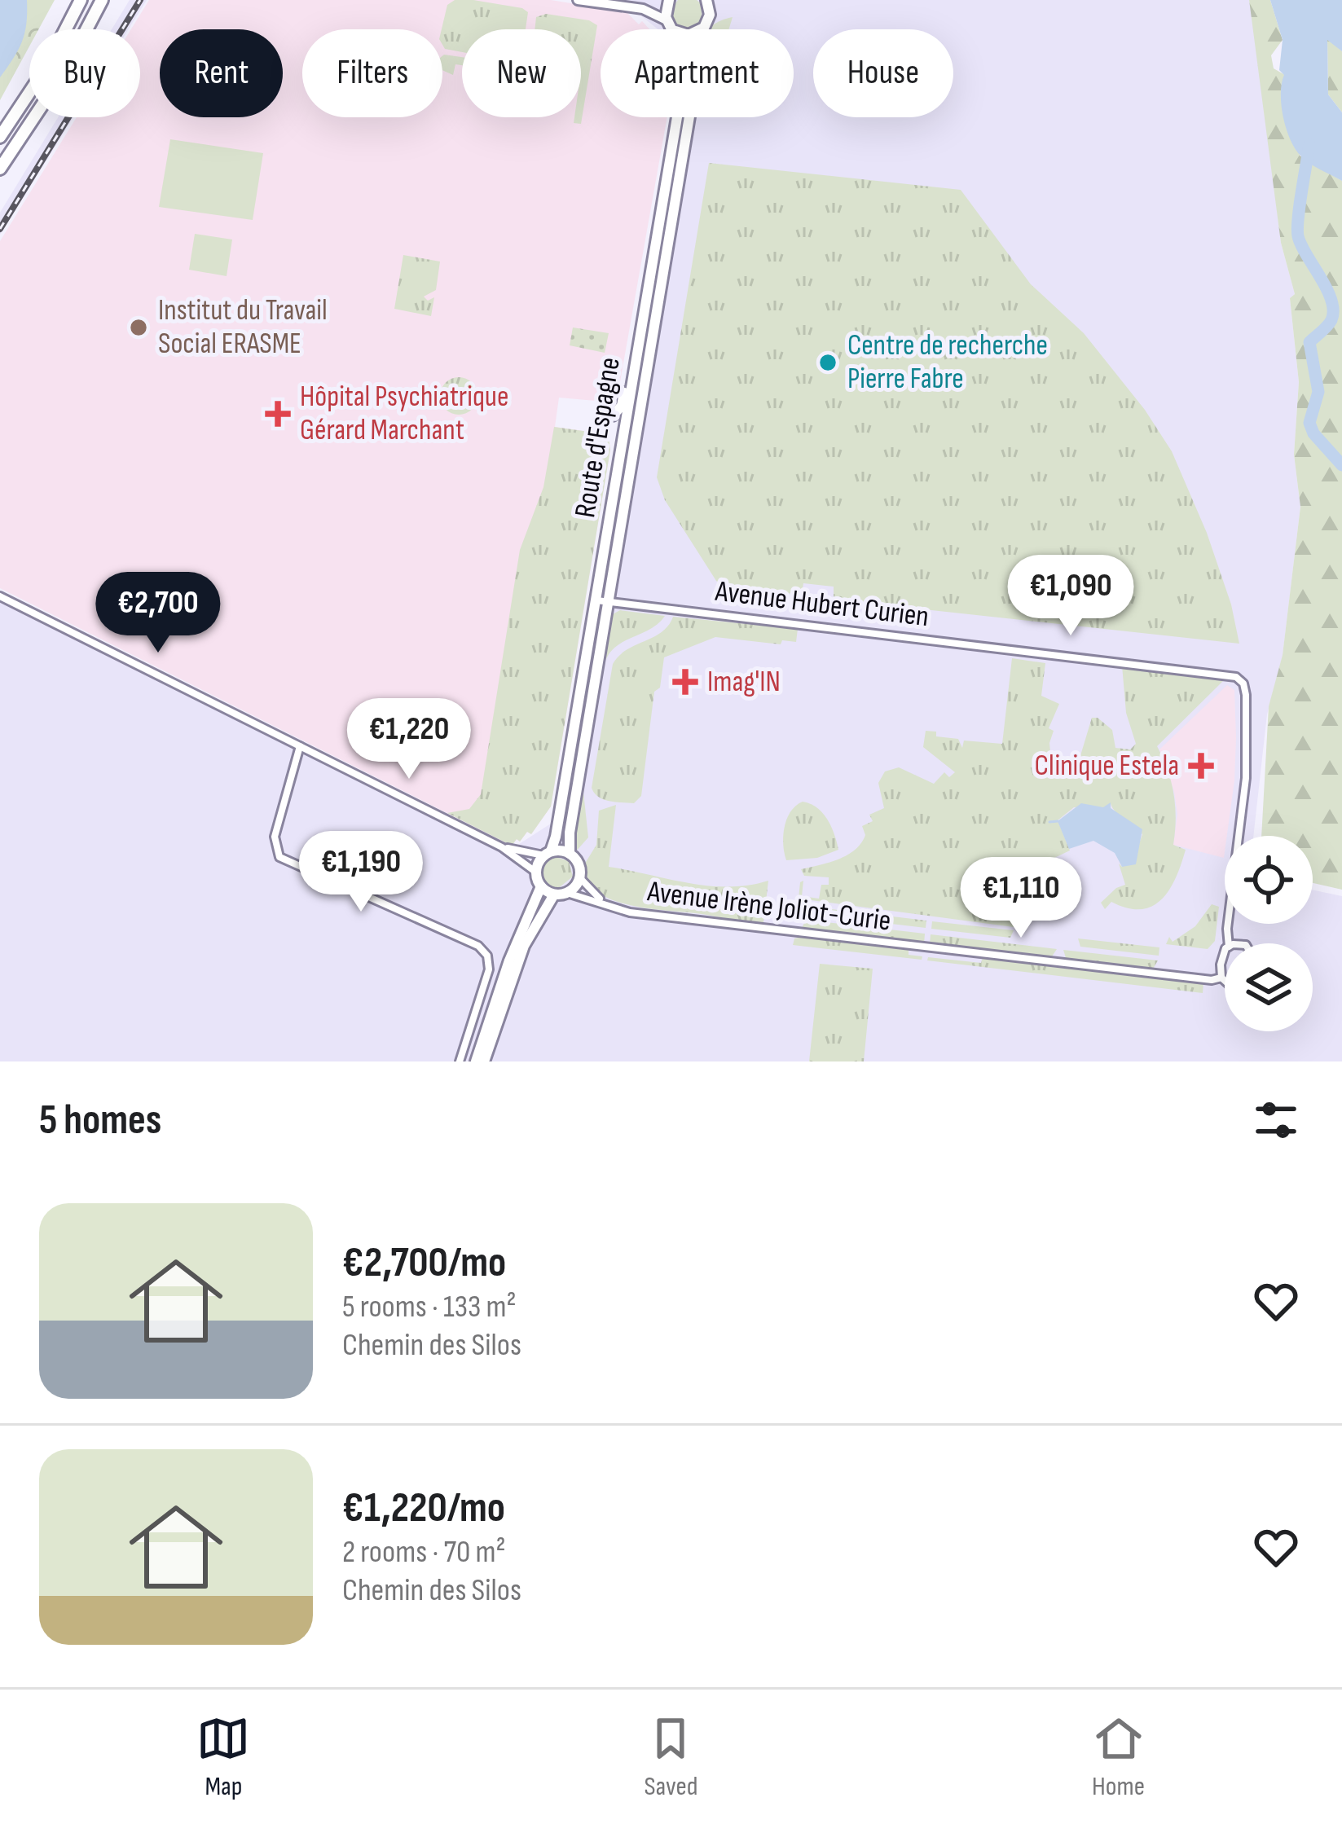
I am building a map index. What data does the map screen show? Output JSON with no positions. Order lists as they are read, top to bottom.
{
  "streets": {
    "main road": ["Route d'Espagne"],
    "street": ["Avenue Hubert Curien", "Avenue Irène Joliot-Curie"]
  },
  "crossings": [
    ["Route d'Espagne", "Avenue Hubert Curien"],
    ["Route d'Espagne", "Avenue Irène Joliot-Curie"]
  ],
  "places": {
    "other": ["Institut du Travail Social ERASME", "Centre de recherche Pierre Fabre"],
    "health": ["Hôpital Psychiatrique Gérard Marchant", "Imag'IN", "Clinique Estela"]
  },
  "page": {
    "chip": [
      "Buy",
      "Rent",
      "Filters",
      "New",
      "Apartment",
      "House"
    ],
    "price": [
      "€1,090",
      "€2,700",
      "€1,220",
      "€1,190",
      "€1,110"
    ],
    "heading": "5 homes",
    "list": [
      {
        "name": "€2,700/mo",
        "note": "5 rooms · 133 m² · Chemin des Silos"
      },
      {
        "name": "€1,220/mo",
        "note": "2 rooms · 70 m² · Chemin des Silos"
      }
    ],
    "tabs": ["Map", "Saved", "Home"]
  }
}
